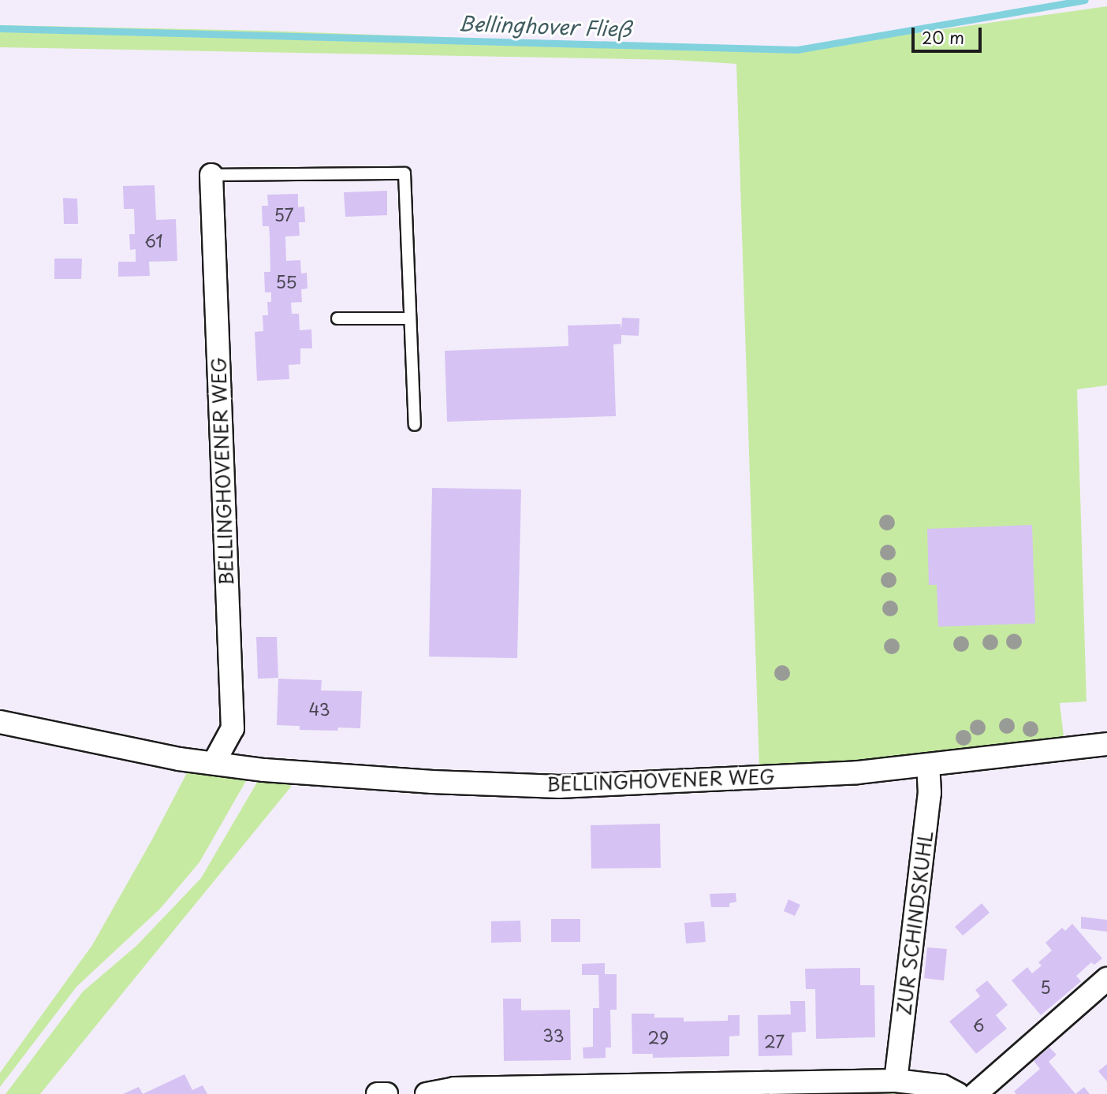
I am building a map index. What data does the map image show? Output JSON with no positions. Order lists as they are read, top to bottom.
{
  "streets": {
    "street": ["BELLINGHOVENER WEG", "ZUR SCHINDSKUHL"]
  },
  "crossings": [
    ["BELLINGHOVENER WEG", "ZUR SCHINDSKUHL"]
  ],
  "water": ["Bellinghover Fließ"],
  "house_numbers": [
    "57",
    "61",
    "55",
    "43",
    "5",
    "6",
    "33",
    "29",
    "27"
  ],
  "scale_bar": "20 m"
}
